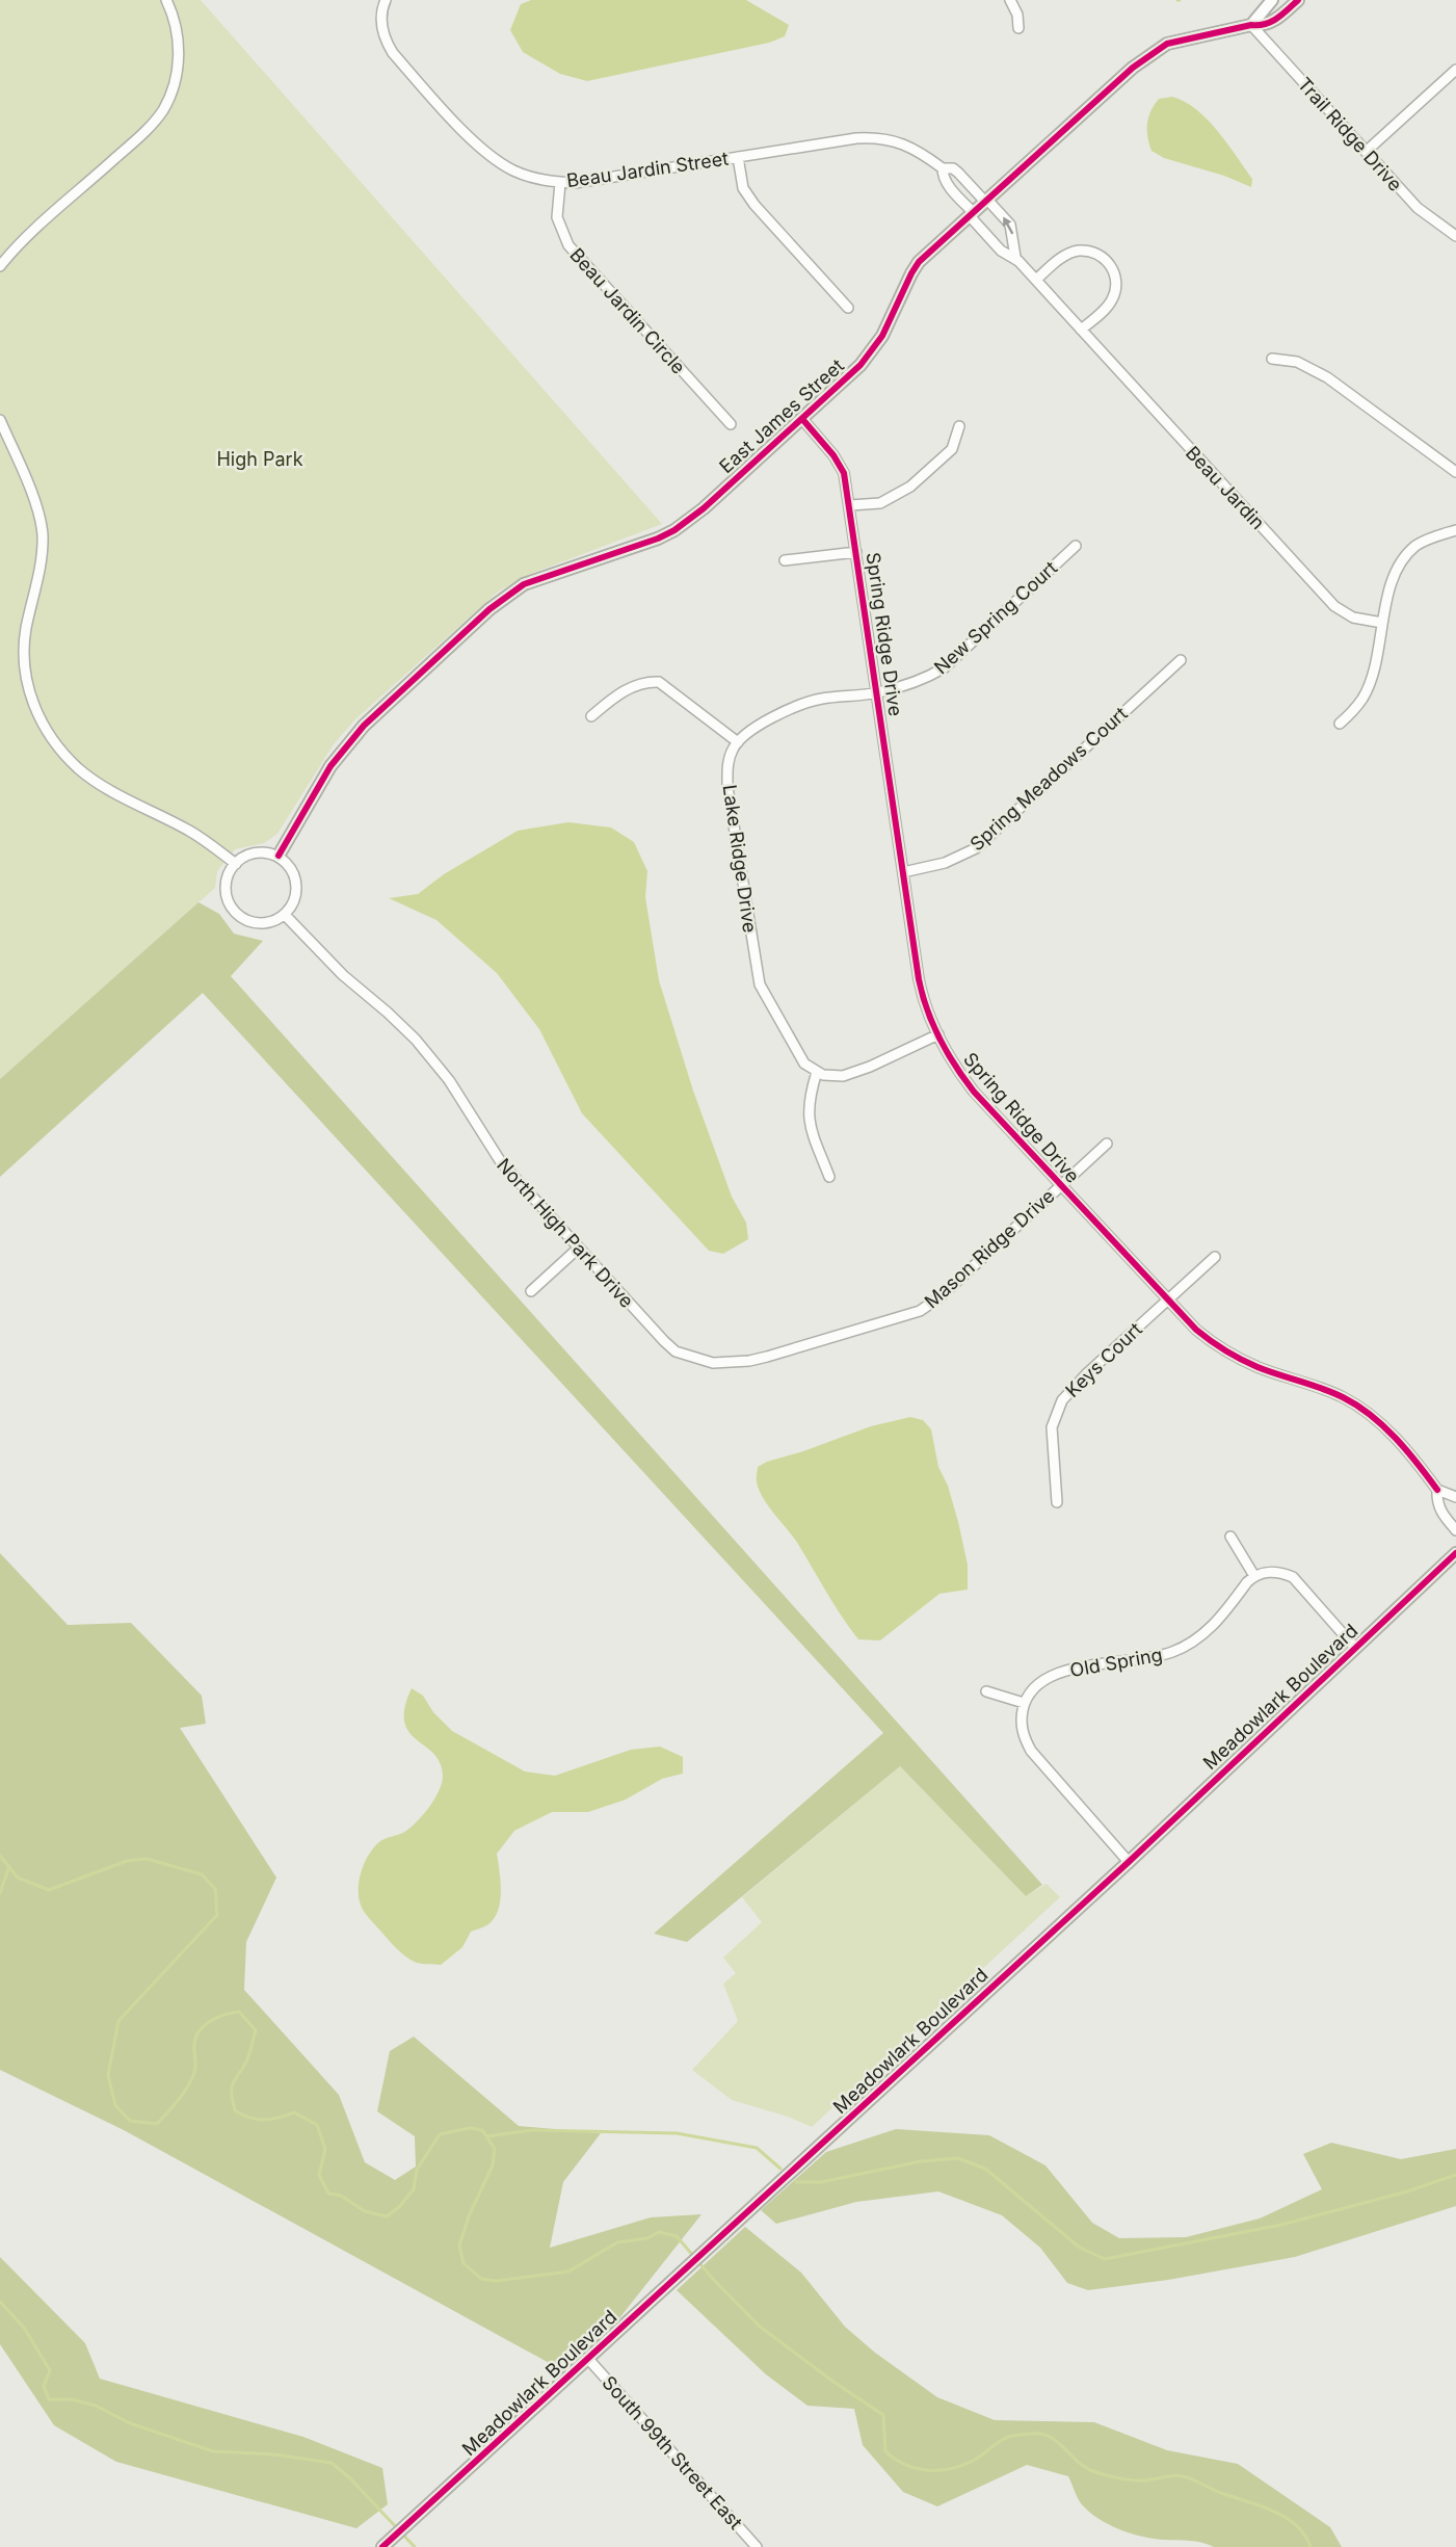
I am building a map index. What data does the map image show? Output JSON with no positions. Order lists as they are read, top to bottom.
{
  "streets": {
    "street": [
      "Trail Ridge Drive",
      "Beau Jardin Street",
      "Beau Jardin Circle",
      "East James Street",
      "Beau Jardin",
      "New Spring Court",
      "Spring Ridge Drive",
      "Spring Meadows Court",
      "Lake Ridge Drive",
      "North High Park Drive",
      "Mason Ridge Drive",
      "Keys Court",
      "Old Spring",
      "Meadowlark Boulevard",
      "South 99th Street East"
    ]
  },
  "crossings": [
    ["Trail Ridge Drive", "East James Street"],
    ["Beau Jardin Street", "Beau Jardin Circle"],
    ["Beau Jardin Street", "Beau Jardin"],
    ["East James Street", "Beau Jardin"],
    ["East James Street", "Spring Ridge Drive"],
    ["East James Street", "North High Park Drive"],
    ["New Spring Court", "Spring Ridge Drive"],
    ["Spring Ridge Drive", "Spring Meadows Court"],
    ["Spring Ridge Drive", "Mason Ridge Drive"],
    ["Spring Ridge Drive", "Keys Court"],
    ["North High Park Drive", "Mason Ridge Drive"],
    ["Meadowlark Boulevard", "South 99th Street East"]
  ],
  "parks": ["High Park"]
}
